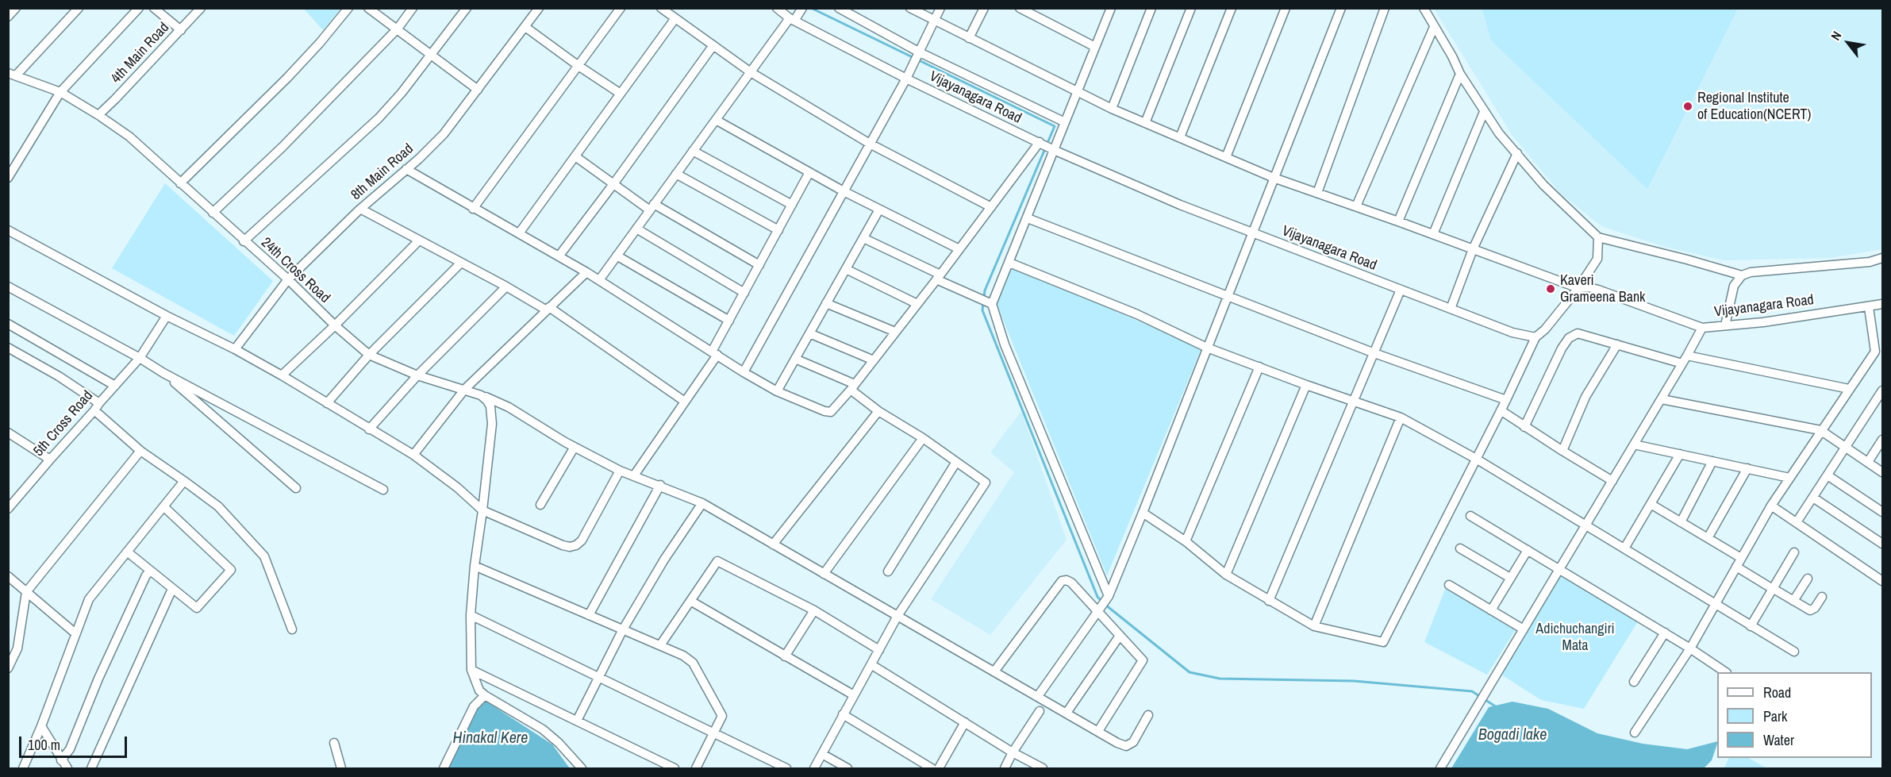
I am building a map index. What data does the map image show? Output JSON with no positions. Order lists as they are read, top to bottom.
{
  "streets": {
    "street": [
      "4th Main Road",
      "Vijayanagara Road",
      "8th Main Road",
      "24th Cross Road",
      "5th Cross Road"
    ]
  },
  "crossings": [
    ["4th Main Road", "24th Cross Road"],
    ["8th Main Road", "24th Cross Road"]
  ],
  "water": ["Bogadi lake", "Hinakal Kere"],
  "parks": ["Adichuchangiri Mata"],
  "places": ["Regional Institute of Education(NCERT)", "Kaveri Grameena Bank"],
  "legend": ["Road", "Park", "Water"],
  "scale_bar": "100 m",
  "north": "top left"
}
